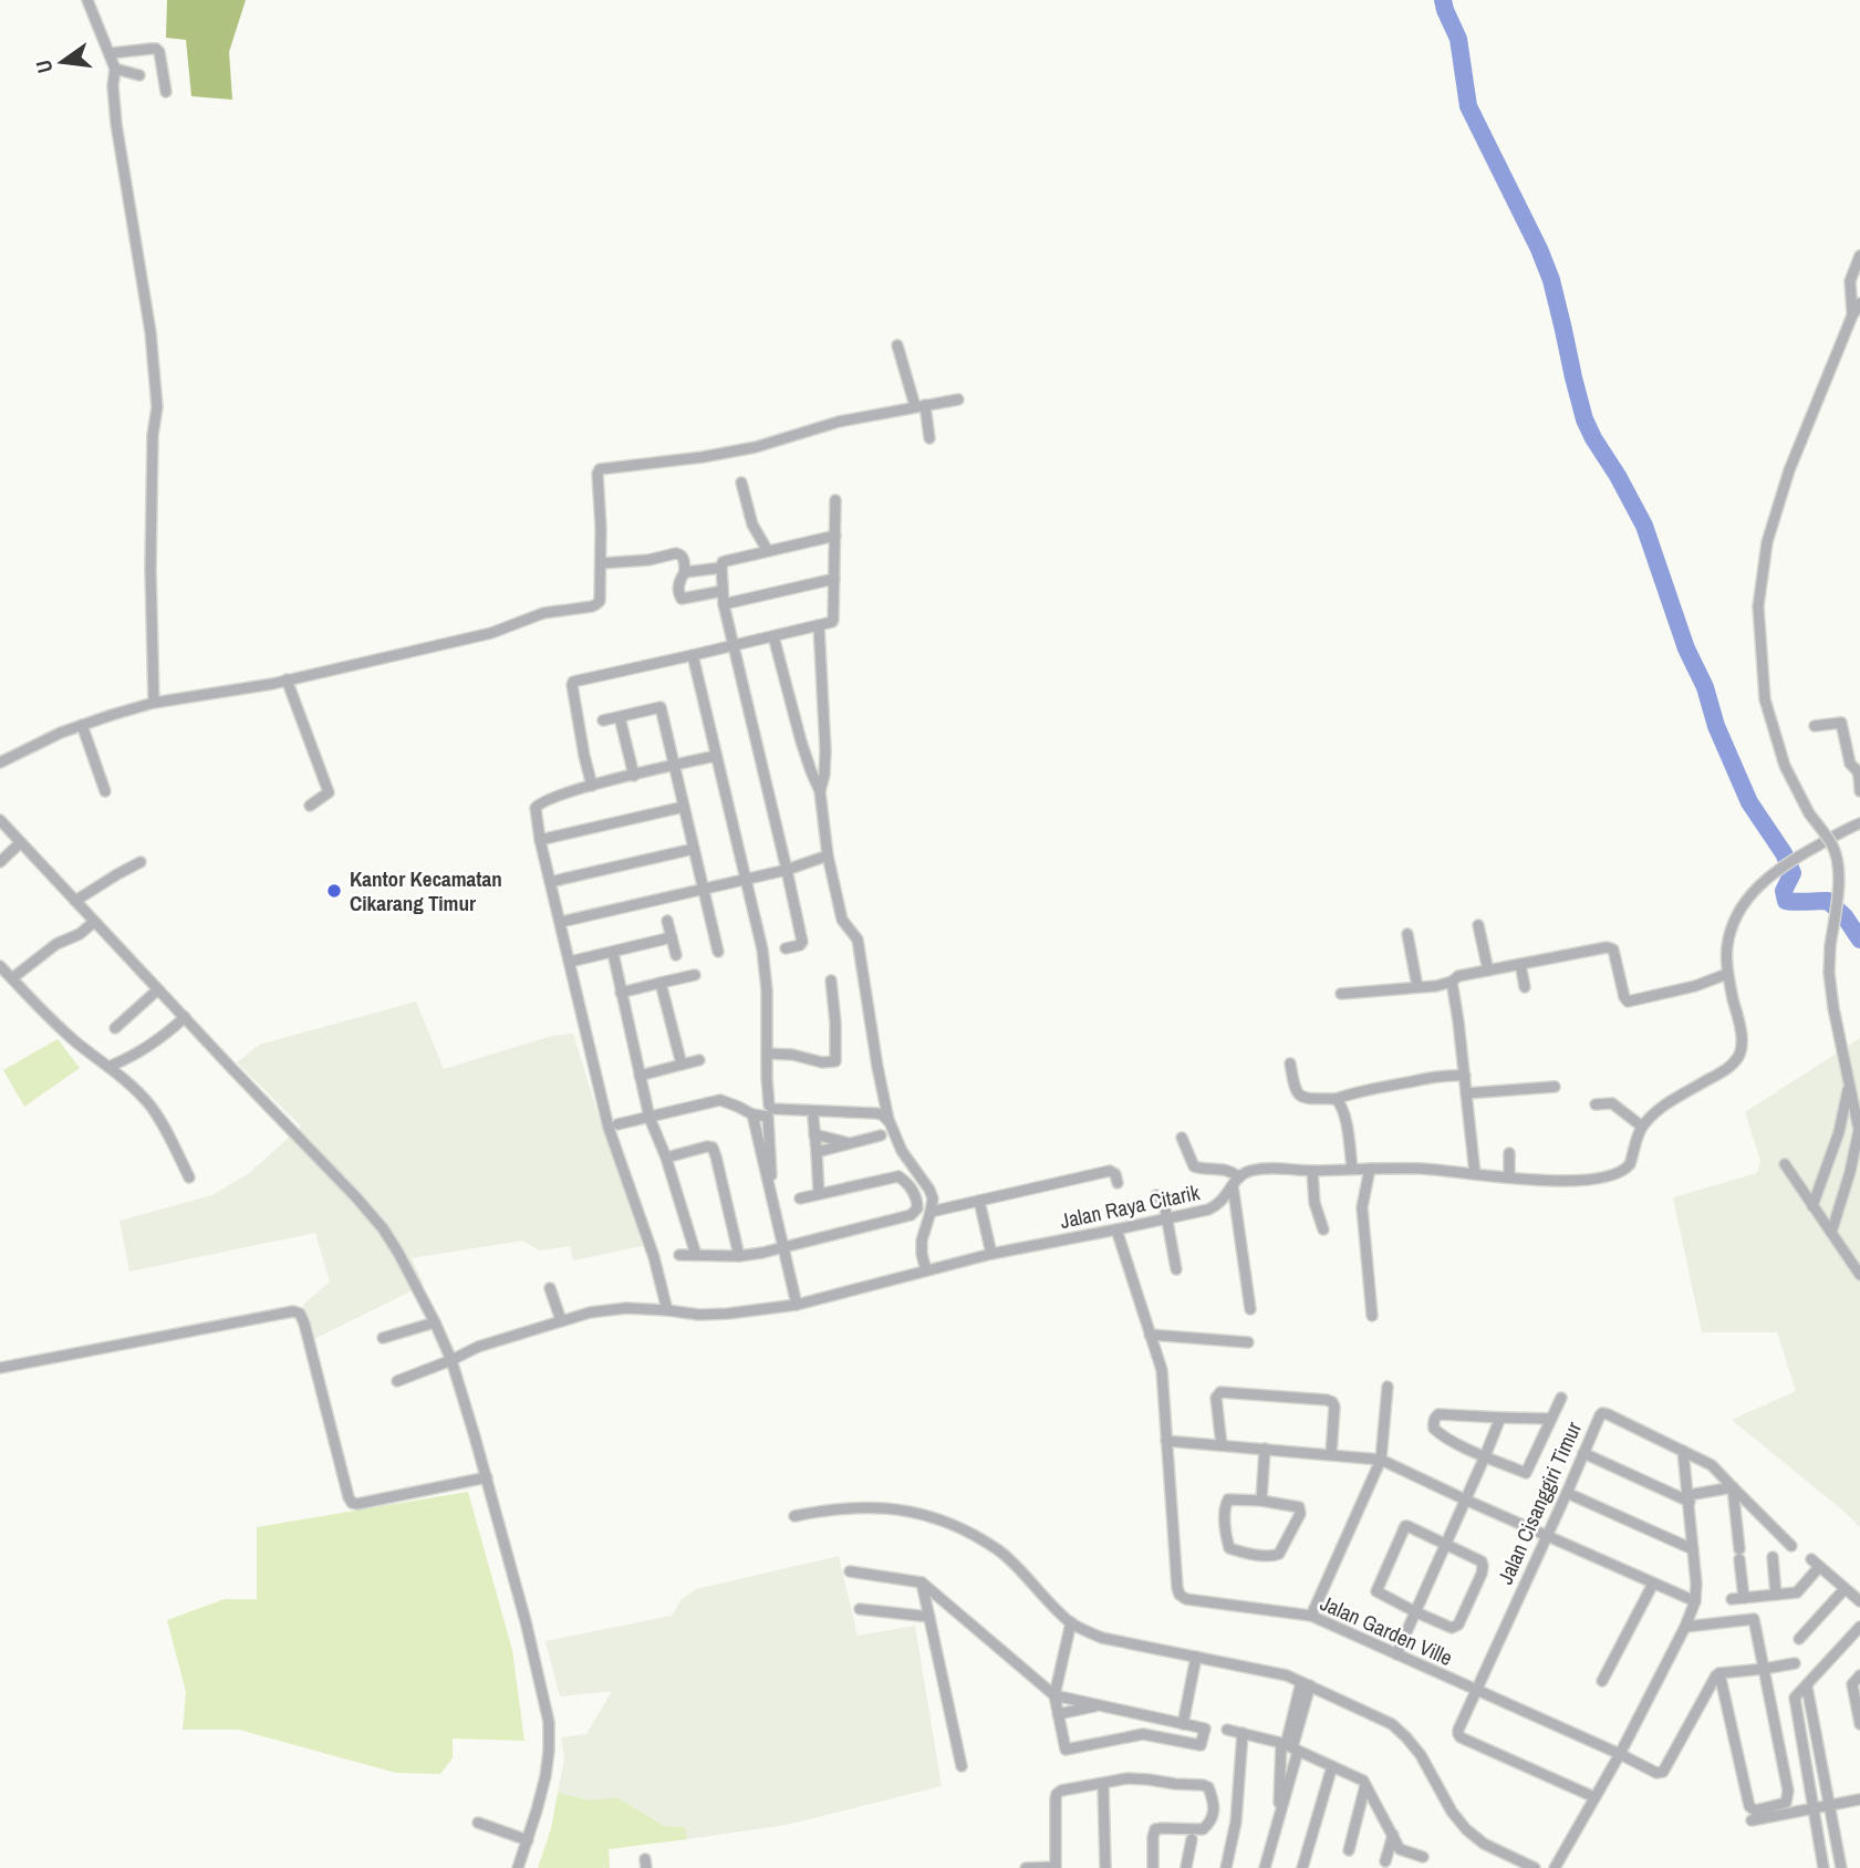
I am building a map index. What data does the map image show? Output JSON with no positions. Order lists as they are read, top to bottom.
{
  "streets": {
    "street": ["Jalan Raya Citarik", "Jalan Cisanggiri Timur", "Jalan Garden Ville"]
  },
  "crossings": [
    ["Jalan Raya Citarik", "Jalan Garden Ville"],
    ["Jalan Cisanggiri Timur", "Jalan Garden Ville"]
  ],
  "places": ["Kantor Kecamatan Cikarang Timur"],
  "north": "left"
}
